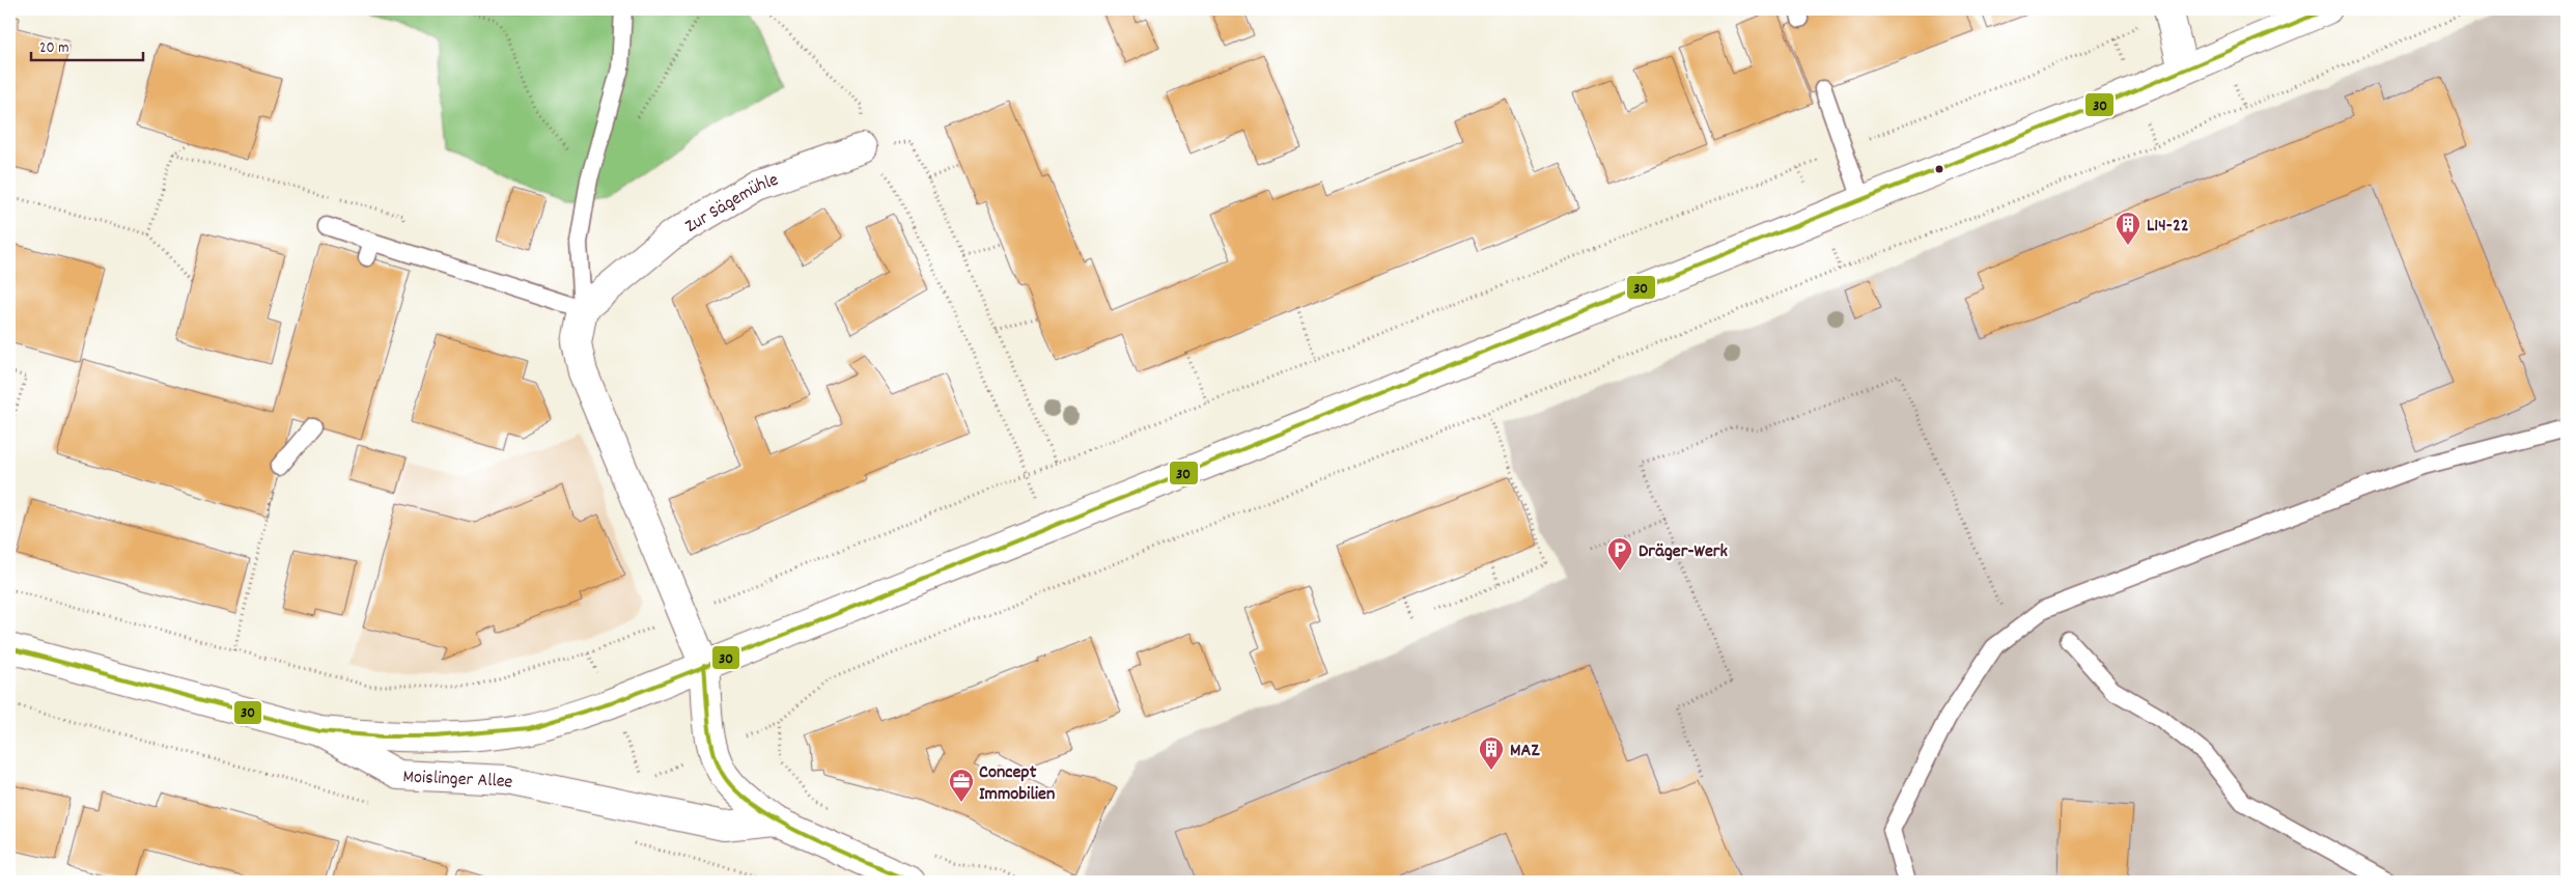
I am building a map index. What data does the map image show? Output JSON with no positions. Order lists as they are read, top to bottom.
{
  "streets": {
    "main road": ["Zur Sägemühle", "Moislinger Allee"]
  },
  "places": {
    "building": ["L14-22", "MAZ"],
    "parking": ["Dräger-Werk"],
    "office": ["Concept Immobilien"]
  },
  "lines": ["transit line 30"],
  "scale_bar": "20 m"
}
